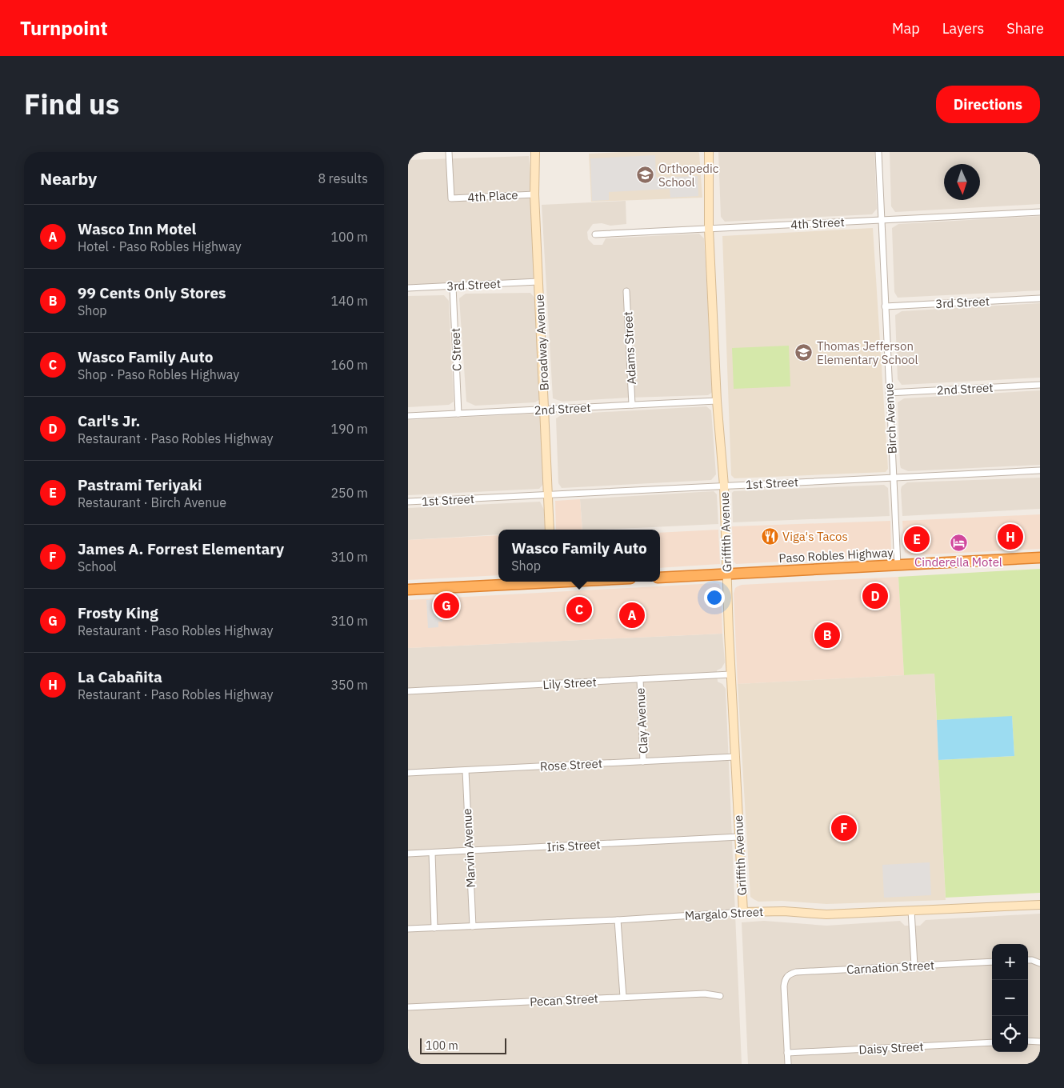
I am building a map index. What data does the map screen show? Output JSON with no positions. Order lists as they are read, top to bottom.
{
  "streets": {
    "highway": ["Paso Robles Highway"],
    "street": [
      "4th Place",
      "4th Street",
      "3rd Street",
      "Broadway Avenue",
      "Adams Street",
      "C Street",
      "2nd Street",
      "Birch Avenue",
      "1st Street",
      "Griffith Avenue",
      "Lily Street",
      "Clay Avenue",
      "Rose Street",
      "Iris Street",
      "Marvin Avenue",
      "Margalo Street",
      "Carnation Street",
      "Pecan Street",
      "Daisy Street"
    ]
  },
  "crossings": [
    ["4th Place", "Broadway Avenue"],
    ["4th Street", "Birch Avenue"],
    ["4th Street", "Griffith Avenue"],
    ["3rd Street", "Broadway Avenue"],
    ["3rd Street", "C Street"],
    ["3rd Street", "Birch Avenue"],
    ["Broadway Avenue", "2nd Street"],
    ["Broadway Avenue", "1st Street"],
    ["Adams Street", "2nd Street"],
    ["C Street", "2nd Street"],
    ["2nd Street", "Birch Avenue"],
    ["2nd Street", "Griffith Avenue"],
    ["Birch Avenue", "1st Street"],
    ["Birch Avenue", "Paso Robles Highway"],
    ["1st Street", "Griffith Avenue"],
    ["Griffith Avenue", "Paso Robles Highway"],
    ["Griffith Avenue", "Lily Street"],
    ["Griffith Avenue", "Rose Street"],
    ["Griffith Avenue", "Iris Street"],
    ["Griffith Avenue", "Margalo Street"],
    ["Lily Street", "Clay Avenue"],
    ["Clay Avenue", "Rose Street"],
    ["Rose Street", "Marvin Avenue"],
    ["Iris Street", "Marvin Avenue"],
    ["Marvin Avenue", "Margalo Street"],
    ["Carnation Street", "Daisy Street"]
  ],
  "places": {
    "school or university": ["Orthopedic School", "Thomas Jefferson Elementary School"],
    "restaurant": ["Viga's Tacos"],
    "hotel": ["Cinderella Motel"]
  },
  "scale_bar": "100 m",
  "north": "bottom",
  "page": {
    "header": "Turnpoint",
    "nav": ["Map", "Layers", "Share"],
    "title": "Find us",
    "buttons": "Directions",
    "heading": ["Nearby", "8 results"],
    "list": [
      {
        "mark": "A",
        "name": "Wasco Inn Motel",
        "note": "Hotel · Paso Robles Highway",
        "value": "100 m"
      },
      {
        "mark": "B",
        "name": "99 Cents Only Stores",
        "note": "Shop",
        "value": "140 m"
      },
      {
        "mark": "C",
        "name": "Wasco Family Auto",
        "note": "Shop · Paso Robles Highway",
        "value": "160 m"
      },
      {
        "mark": "D",
        "name": "Carl's Jr.",
        "note": "Restaurant · Paso Robles Highway",
        "value": "190 m"
      },
      {
        "mark": "E",
        "name": "Pastrami Teriyaki",
        "note": "Restaurant · Birch Avenue",
        "value": "250 m"
      },
      {
        "mark": "F",
        "name": "James A. Forrest Elementary",
        "note": "School",
        "value": "310 m"
      },
      {
        "mark": "G",
        "name": "Frosty King",
        "note": "Restaurant · Paso Robles Highway",
        "value": "310 m"
      },
      {
        "mark": "H",
        "name": "La Cabañita",
        "note": "Restaurant · Paso Robles Highway",
        "value": "350 m"
      }
    ],
    "pins": [
      "H",
      "E",
      "D",
      "G",
      "C",
      "A",
      "B",
      "F"
    ],
    "popup": ["Wasco Family Auto", "Shop"],
    "map_buttons": ["+", "−"],
    "scale": "100 m"
  }
}
